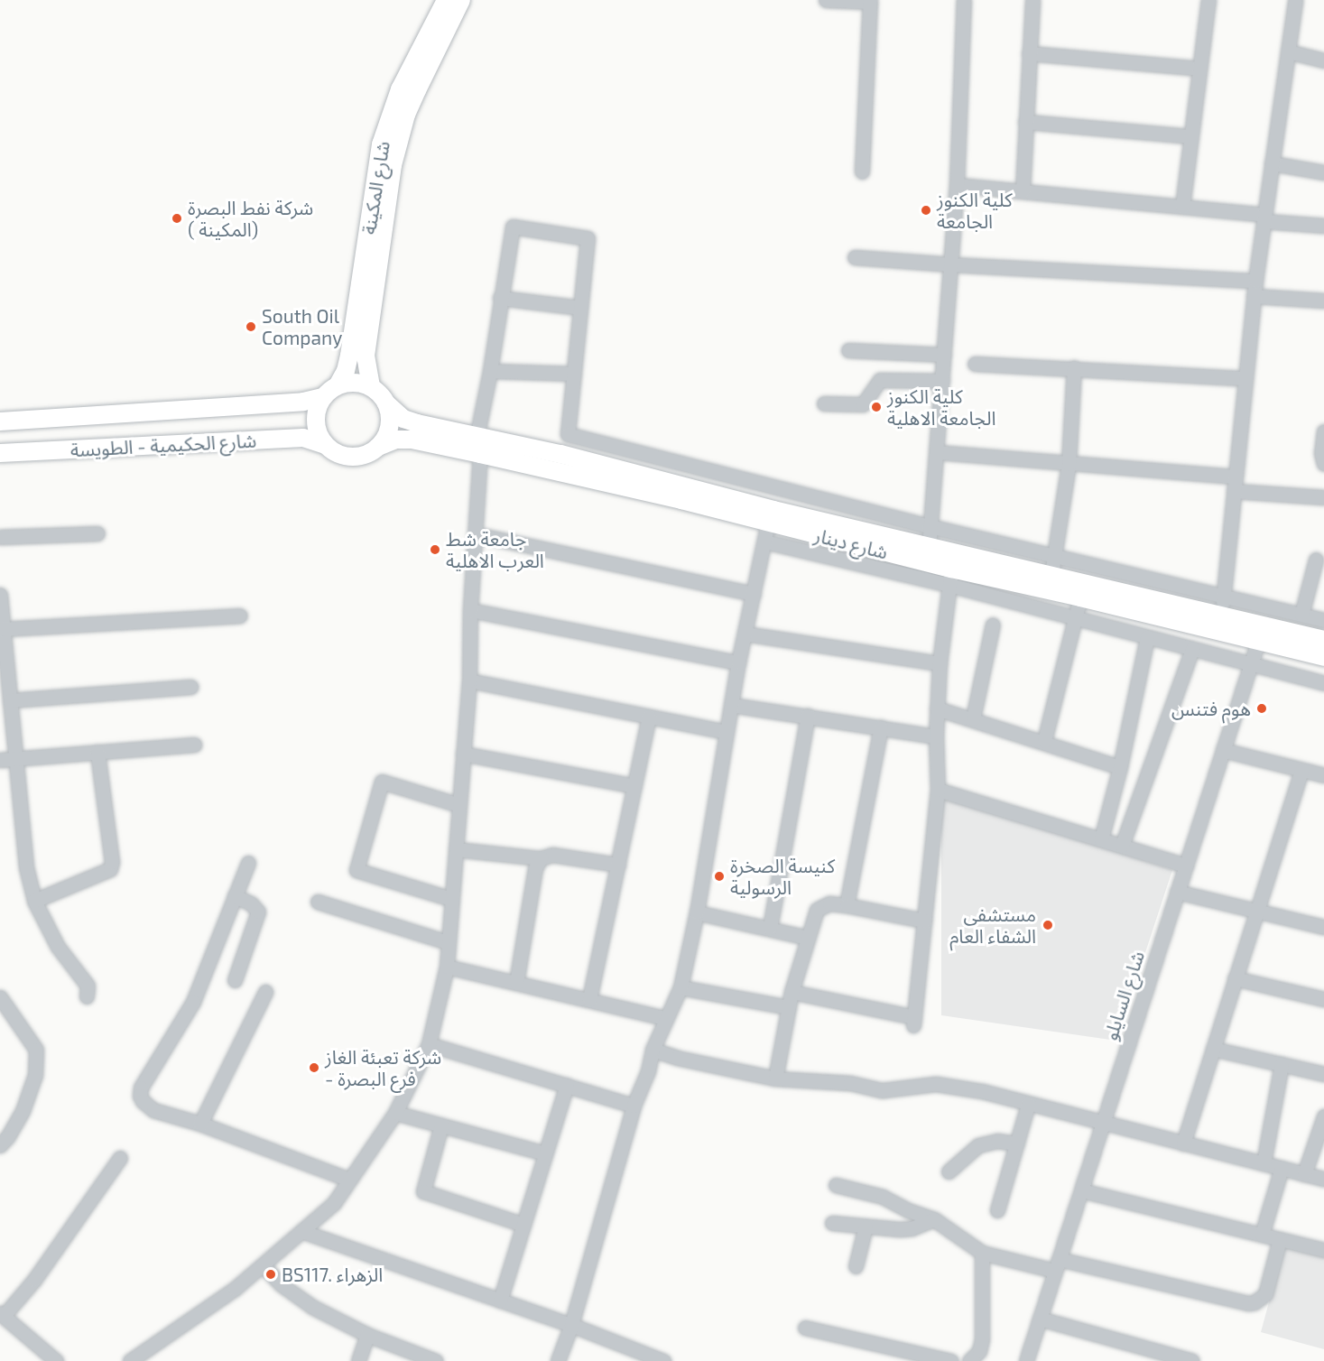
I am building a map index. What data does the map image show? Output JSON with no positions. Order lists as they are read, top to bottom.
{
  "streets": {
    "main road": ["شارع المكينة", "شارع الحكيمية - الطويسة", "شارع دينار"],
    "street": ["شارع السايلو"]
  },
  "crossings": [
    ["شارع المكينة", "شارع الحكيمية - الطويسة"],
    ["شارع المكينة", "شارع دينار"],
    ["شارع الحكيمية - الطويسة", "شارع دينار"],
    ["شارع دينار", "شارع السايلو"]
  ],
  "places": [
    "كلية الكنوز الجامعة",
    "شركة نفط البصرة ( المكينة)",
    "South Oil Company",
    "كلية الكنوز الجامعة الاهلية",
    "جامعة شط العرب الاهلية",
    "هوم فتنس",
    "كنيسة الصخرة الرسولية",
    "مستشفى الشفاء العام",
    "شركة تعبئة الغاز - فرع البصرة",
    "BS117. الزهراء"
  ]
}
